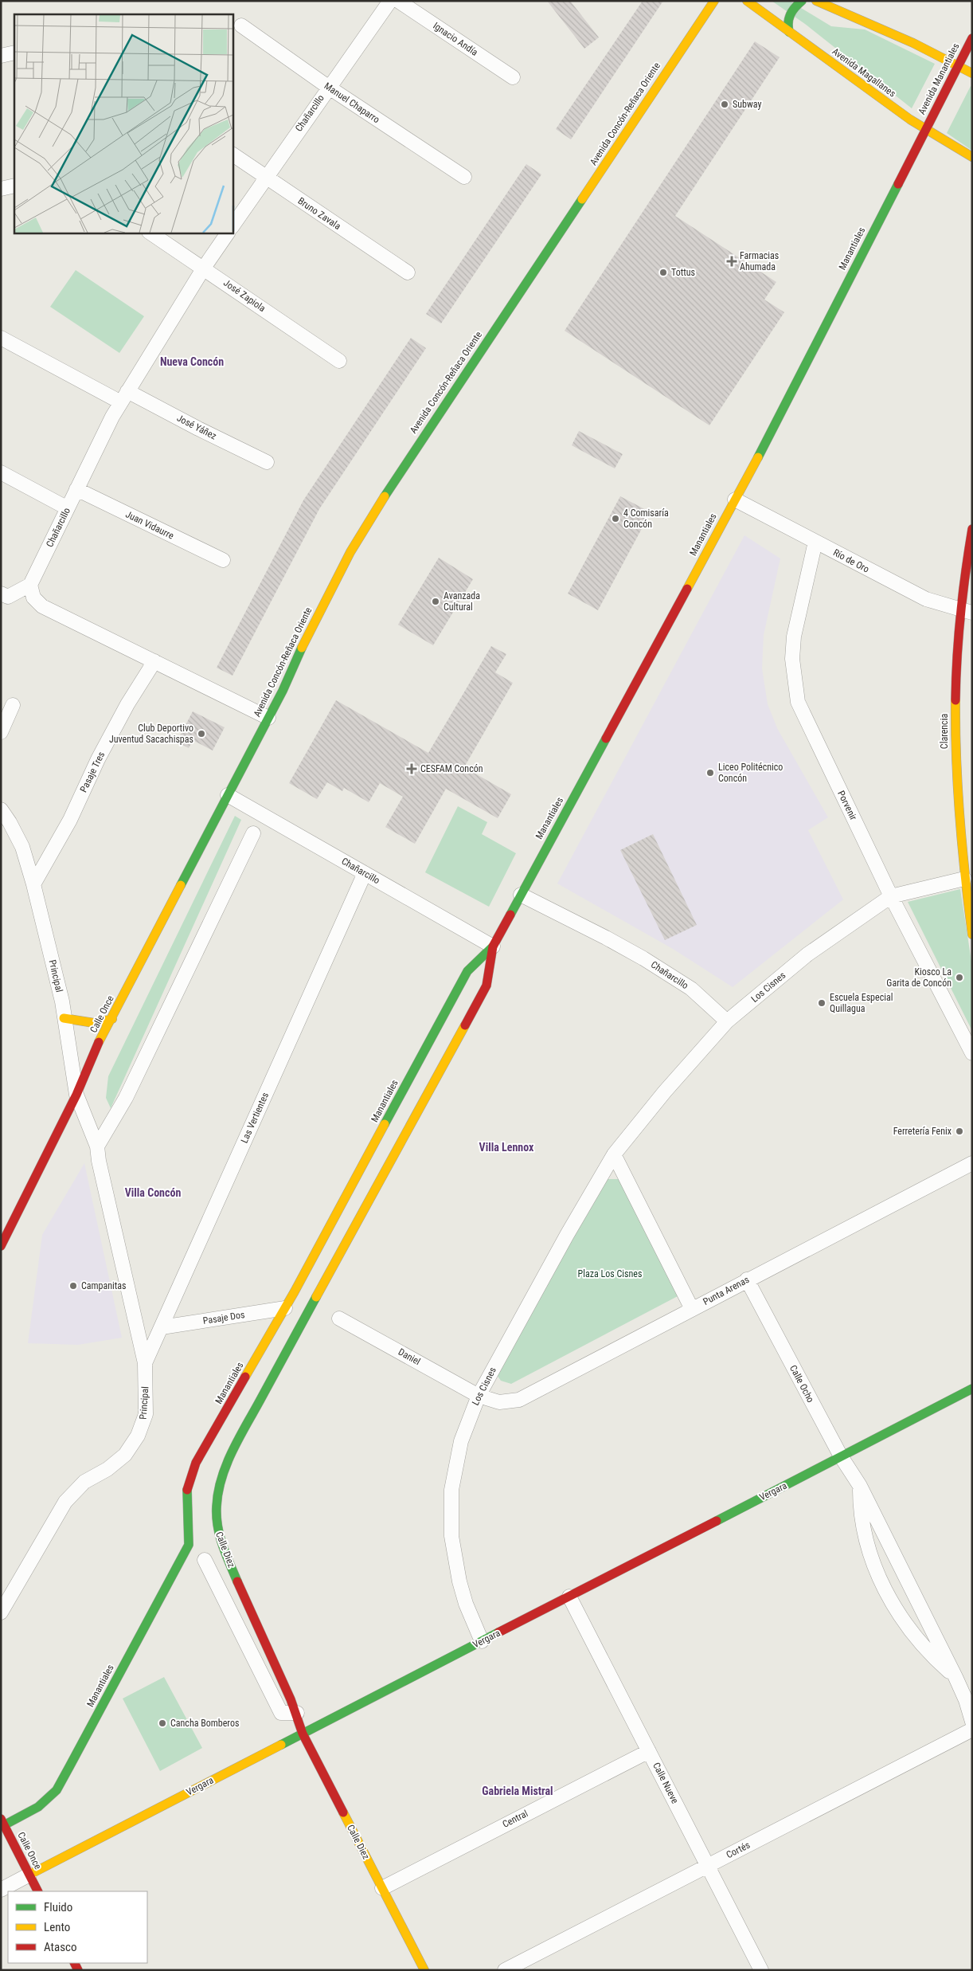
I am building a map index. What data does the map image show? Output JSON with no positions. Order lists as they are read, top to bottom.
{
  "streets": {
    "street": [
      "Ignacio Andía",
      "Avenida Magallanes",
      "Avenida Manantiales",
      "Manuel Chaparro",
      "Chañarcillo",
      "Avenida Concón-Reñaca Oriente",
      "Bruno Zavala",
      "Manantiales",
      "José Zapiola",
      "José Yáñez",
      "Juan Vidaurre",
      "Río de Oro",
      "Clarencia",
      "Pasaje Tres",
      "Porvenir",
      "Principal",
      "Los Cisnes",
      "Calle Once",
      "Las Vertientes",
      "Punta Arenas",
      "Pasaje Dos",
      "Daniel",
      "Calle Ocho",
      "Vergara",
      "Calle Diez",
      "Calle Nueve",
      "Central",
      "Cortés"
    ]
  },
  "crossings": [
    ["Avenida Magallanes", "Avenida Manantiales"],
    ["Avenida Magallanes", "Manantiales"],
    ["Avenida Manantiales", "Manantiales"],
    ["Manuel Chaparro", "Chañarcillo"],
    ["Chañarcillo", "Avenida Concón-Reñaca Oriente"],
    ["Chañarcillo", "Bruno Zavala"],
    ["Chañarcillo", "Manantiales"],
    ["Chañarcillo", "José Zapiola"],
    ["Chañarcillo", "José Yáñez"],
    ["Chañarcillo", "Juan Vidaurre"],
    ["Chañarcillo", "Los Cisnes"],
    ["Chañarcillo", "Calle Once"],
    ["Chañarcillo", "Las Vertientes"],
    ["Avenida Concón-Reñaca Oriente", "Calle Once"],
    ["Manantiales", "Río de Oro"],
    ["Manantiales", "Calle Once"],
    ["Manantiales", "Pasaje Dos"],
    ["Manantiales", "Calle Diez"],
    ["Río de Oro", "Clarencia"],
    ["Río de Oro", "Porvenir"],
    ["Clarencia", "Los Cisnes"],
    ["Pasaje Tres", "Principal"],
    ["Porvenir", "Los Cisnes"],
    ["Principal", "Calle Once"],
    ["Principal", "Las Vertientes"],
    ["Los Cisnes", "Punta Arenas"],
    ["Los Cisnes", "Daniel"],
    ["Los Cisnes", "Vergara"],
    ["Calle Once", "Vergara"],
    ["Las Vertientes", "Pasaje Dos"],
    ["Punta Arenas", "Daniel"],
    ["Punta Arenas", "Calle Ocho"],
    ["Calle Ocho", "Vergara"],
    ["Vergara", "Calle Diez"],
    ["Vergara", "Calle Nueve"],
    ["Calle Diez", "Central"],
    ["Calle Nueve", "Central"],
    ["Calle Nueve", "Cortés"]
  ],
  "districts": [
    "Nueva Concón",
    "Villa Lennox",
    "Villa Concón",
    "Gabriela Mistral"
  ],
  "parks": ["Plaza Los Cisnes"],
  "places": {
    "other": [
      "Subway",
      "Tottus",
      "4 Comisaría Concón",
      "Avanzada Cultural",
      "Club Deportivo Juventud Sacachispas",
      "Liceo Politécnico Concón",
      "Kiosco La Garita de Concón",
      "Escuela Especial Quillagua",
      "Ferretería Fenix",
      "Campanitas",
      "Cancha Bomberos"
    ],
    "health": ["Farmacias Ahumada", "CESFAM Concón"]
  },
  "legend": ["Fluido", "Lento", "Atasco"]
}
